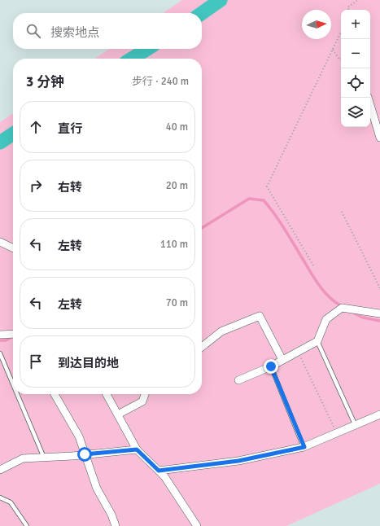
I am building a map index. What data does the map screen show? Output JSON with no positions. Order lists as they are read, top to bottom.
{
  "north": "right",
  "page": {
    "map_buttons": ["+", "−"],
    "search": "搜索地点",
    "heading": ["3 分钟", "步行 · 240 m"],
    "list": [
      ["直行", "40 m"],
      ["右转", "20 m"],
      ["左转", "110 m"],
      ["左转", "70 m"],
      "到达目的地"
    ]
  }
}
